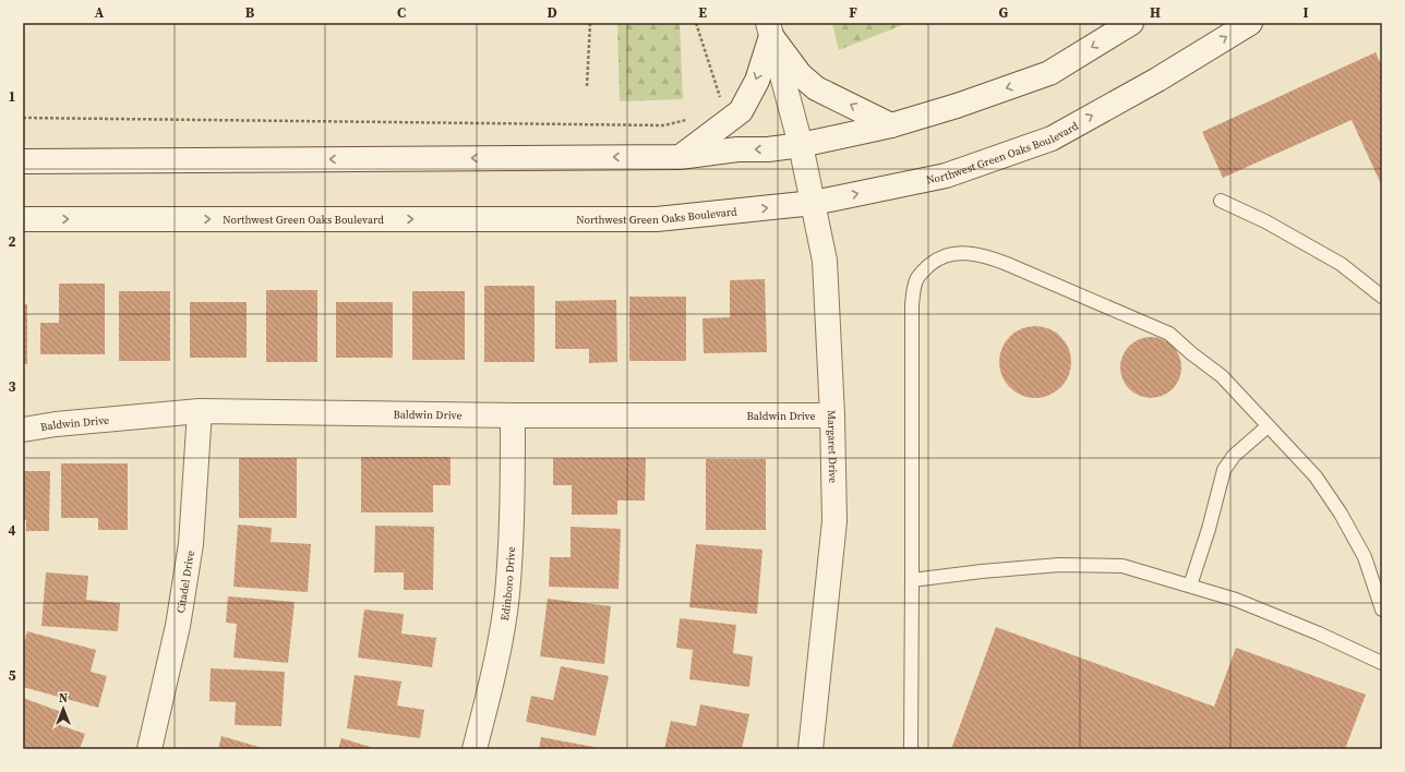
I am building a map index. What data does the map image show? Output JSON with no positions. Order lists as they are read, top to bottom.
{
  "streets": {
    "main road": [
      "Northwest Green Oaks Boulevard",
      "Baldwin Drive",
      "Margaret Drive",
      "Citadel Drive",
      "Edinboro Drive"
    ]
  },
  "crossings": [
    ["Northwest Green Oaks Boulevard", "Margaret Drive"],
    ["Baldwin Drive", "Margaret Drive"],
    ["Baldwin Drive", "Citadel Drive"],
    ["Baldwin Drive", "Edinboro Drive"]
  ],
  "north": "top",
  "grid": {
    "columns": [
      "A",
      "B",
      "C",
      "D",
      "E",
      "F",
      "G",
      "H",
      "I"
    ],
    "rows": [
      "1",
      "2",
      "3",
      "4",
      "5"
    ]
  }
}
